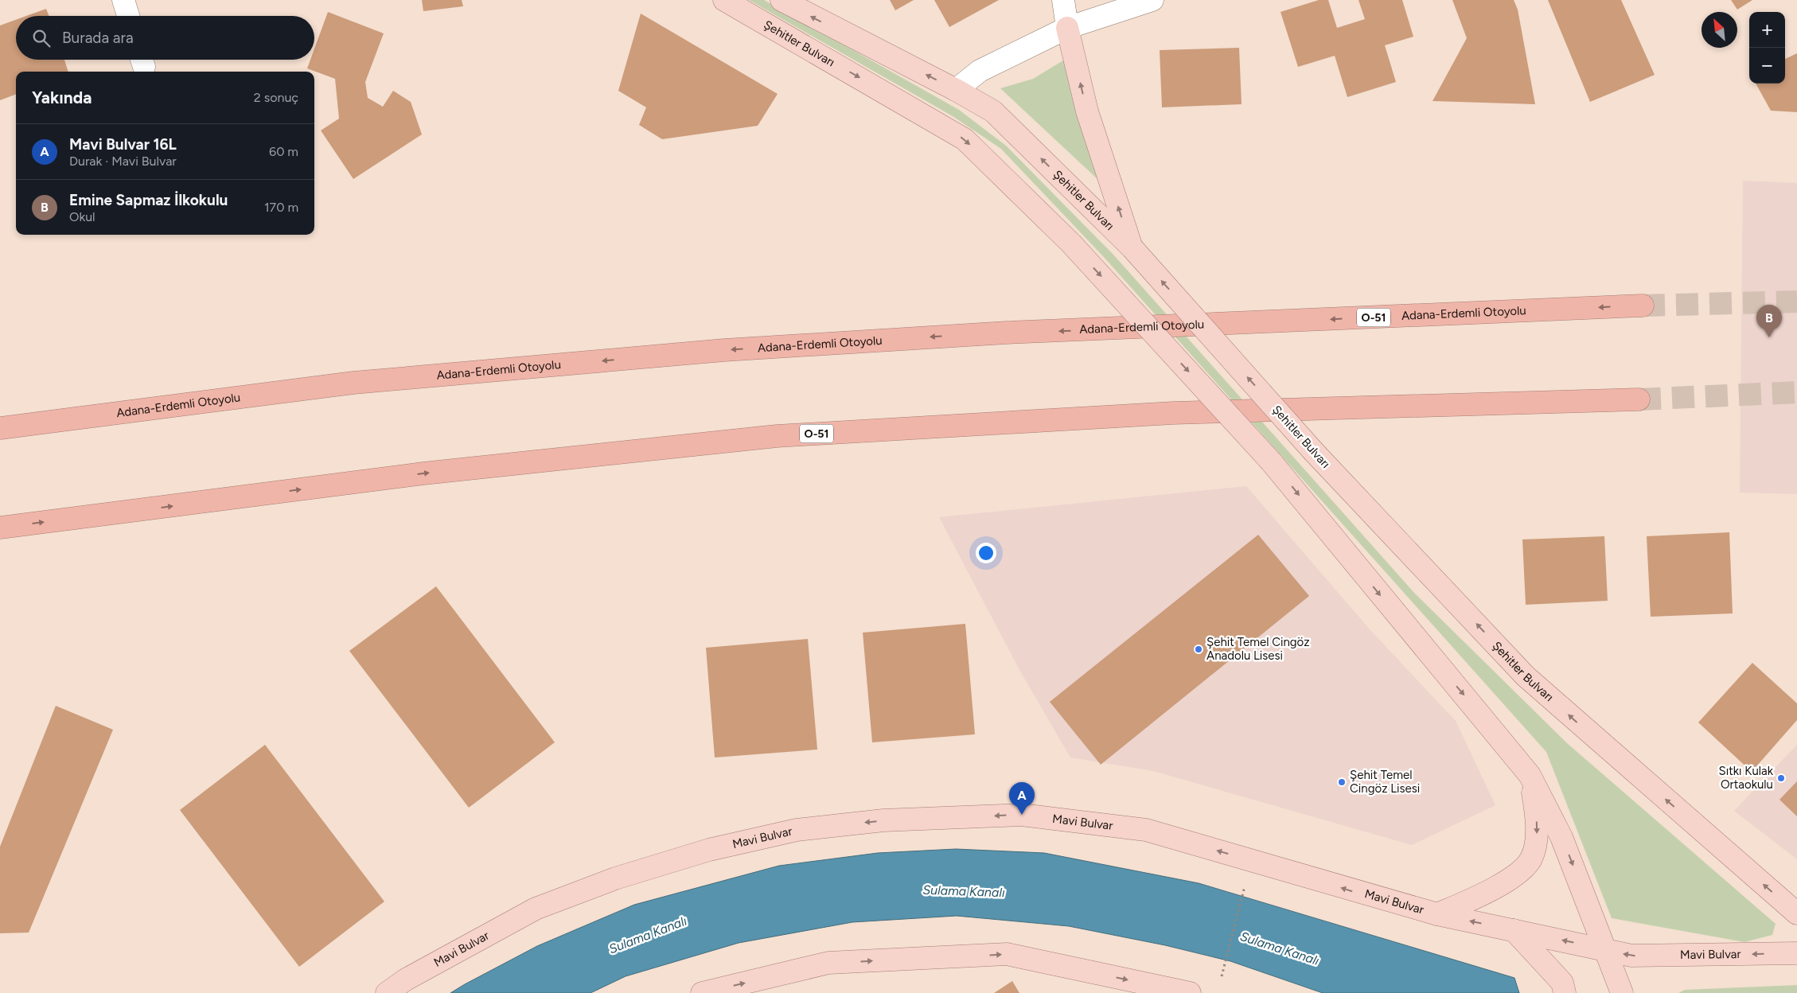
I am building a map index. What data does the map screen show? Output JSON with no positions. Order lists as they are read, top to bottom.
{
  "streets": {
    "highway": ["Adana-Erdemli Otoyolu", "O-51"],
    "main road": ["Şehitler Bulvarı", "Mavi Bulvar"]
  },
  "crossings": [
    ["Şehitler Bulvarı", "Mavi Bulvar"]
  ],
  "water": ["Sulama Kanalı"],
  "places": ["Şehit Temel Cingöz Anadolu Lisesi", "Sıtkı Kulak Ortaokulu", "Şehit Temel Cingöz Lisesi"],
  "north": "top left",
  "page": {
    "map_buttons": ["+", "−"],
    "search": "Burada ara",
    "heading": ["Yakında", "2 sonuç"],
    "list": [
      {
        "mark": "A",
        "name": "Mavi Bulvar 16L",
        "note": "Durak · Mavi Bulvar",
        "value": "60 m"
      },
      {
        "mark": "B",
        "name": "Emine Sapmaz İlkokulu",
        "note": "Okul",
        "value": "170 m"
      }
    ],
    "pins": ["B", "A"]
  }
}
